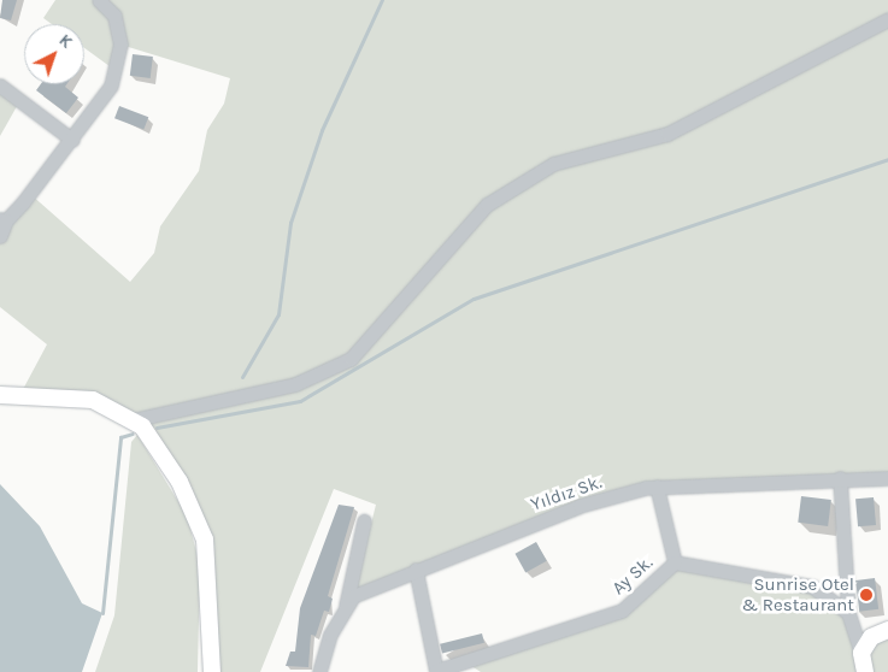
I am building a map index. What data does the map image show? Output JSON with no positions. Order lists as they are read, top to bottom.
{
  "streets": {
    "street": ["Yıldız Sk.", "Ay Sk."]
  },
  "crossings": [
    ["Yıldız Sk.", "Ay Sk."]
  ],
  "places": ["Sunrise Otel & Restaurant"],
  "north": "top right"
}
